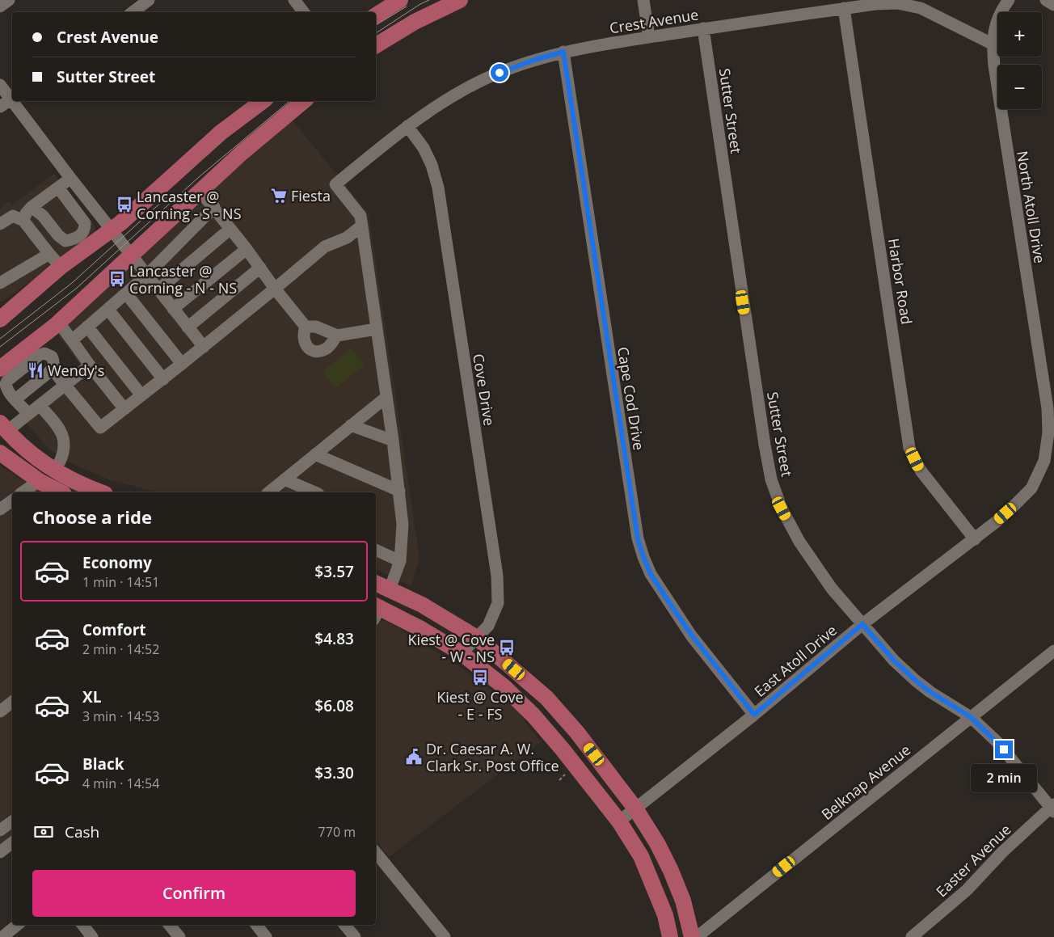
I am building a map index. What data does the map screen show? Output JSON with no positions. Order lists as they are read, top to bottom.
{
  "streets": {
    "street": [
      "Crest Avenue",
      "Sutter Street",
      "North Atoll Drive",
      "Harbor Road",
      "Cove Drive",
      "Cape Cod Drive",
      "East Atoll Drive",
      "Belknap Avenue",
      "Easter Avenue"
    ]
  },
  "crossings": [
    ["Crest Avenue", "Sutter Street"],
    ["Crest Avenue", "North Atoll Drive"],
    ["Crest Avenue", "Harbor Road"],
    ["Crest Avenue", "Cove Drive"],
    ["Crest Avenue", "Cape Cod Drive"],
    ["Sutter Street", "East Atoll Drive"],
    ["Sutter Street", "Belknap Avenue"],
    ["Sutter Street", "Easter Avenue"],
    ["North Atoll Drive", "Harbor Road"],
    ["North Atoll Drive", "East Atoll Drive"],
    ["Harbor Road", "East Atoll Drive"],
    ["Cape Cod Drive", "East Atoll Drive"]
  ],
  "places": {
    "supermarket": ["Fiesta"],
    "bus stop": [
      "Lancaster @ Corning - S - NS",
      "Lancaster @ Corning - N - NS",
      "Kiest @ Cove - W - NS",
      "Kiest @ Cove - E - FS"
    ],
    "restaurant": ["Wendy's"],
    "public building": ["Dr. Caesar A. W. Clark Sr. Post Office"]
  },
  "page": {
    "map_buttons": ["+", "−"],
    "banner": ["Crest Avenue", "Sutter Street"],
    "heading": "Choose a ride",
    "list": [
      {
        "name": "Economy",
        "note": "1 min · 14:51",
        "value": "$3.57"
      },
      {
        "name": "Comfort",
        "note": "2 min · 14:52",
        "value": "$4.83"
      },
      {
        "name": "XL",
        "note": "3 min · 14:53",
        "value": "$6.08"
      },
      {
        "name": "Black",
        "note": "4 min · 14:54",
        "value": "$3.30"
      }
    ],
    "bubble": "2 min",
    "pay": ["Cash", "770 m"],
    "buttons": "Confirm"
  }
}
